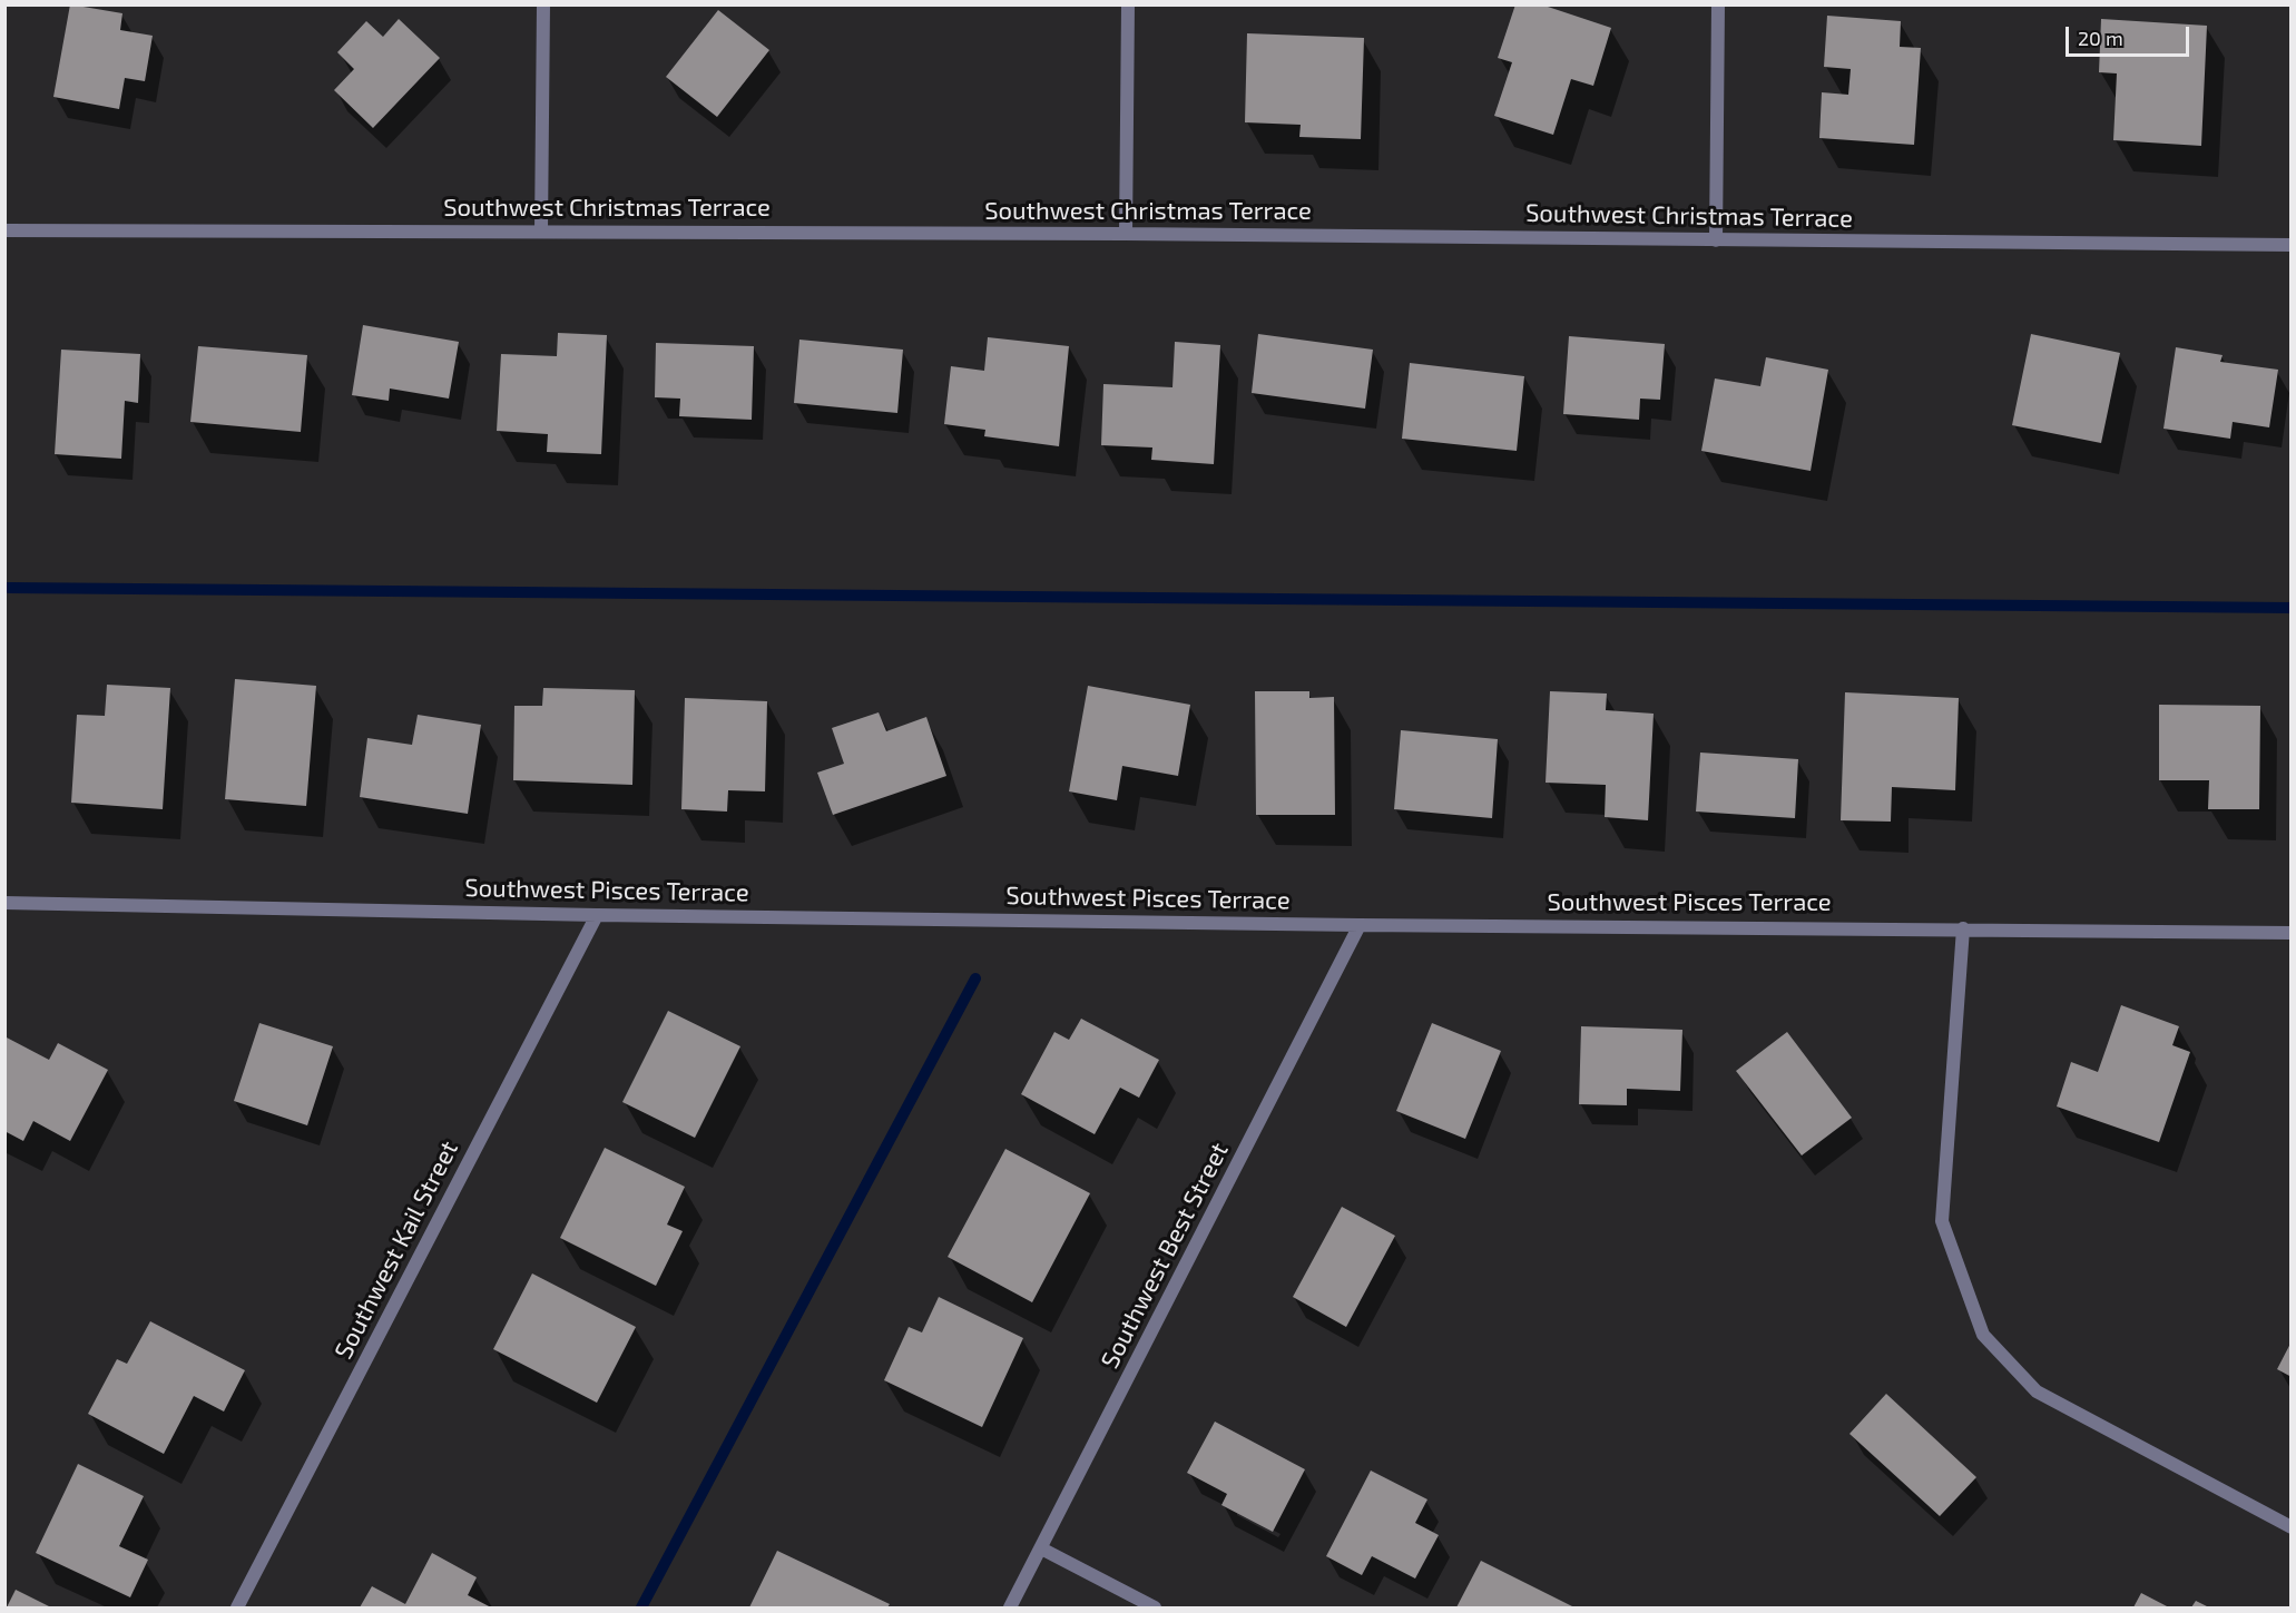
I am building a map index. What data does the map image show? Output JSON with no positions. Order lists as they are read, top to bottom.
{
  "streets": {
    "street": [
      "Southwest Christmas Terrace",
      "Southwest Pisces Terrace",
      "Southwest Kail Street",
      "Southwest Best Street"
    ]
  },
  "crossings": [
    ["Southwest Pisces Terrace", "Southwest Kail Street"],
    ["Southwest Pisces Terrace", "Southwest Best Street"]
  ],
  "scale_bar": "20 m"
}
